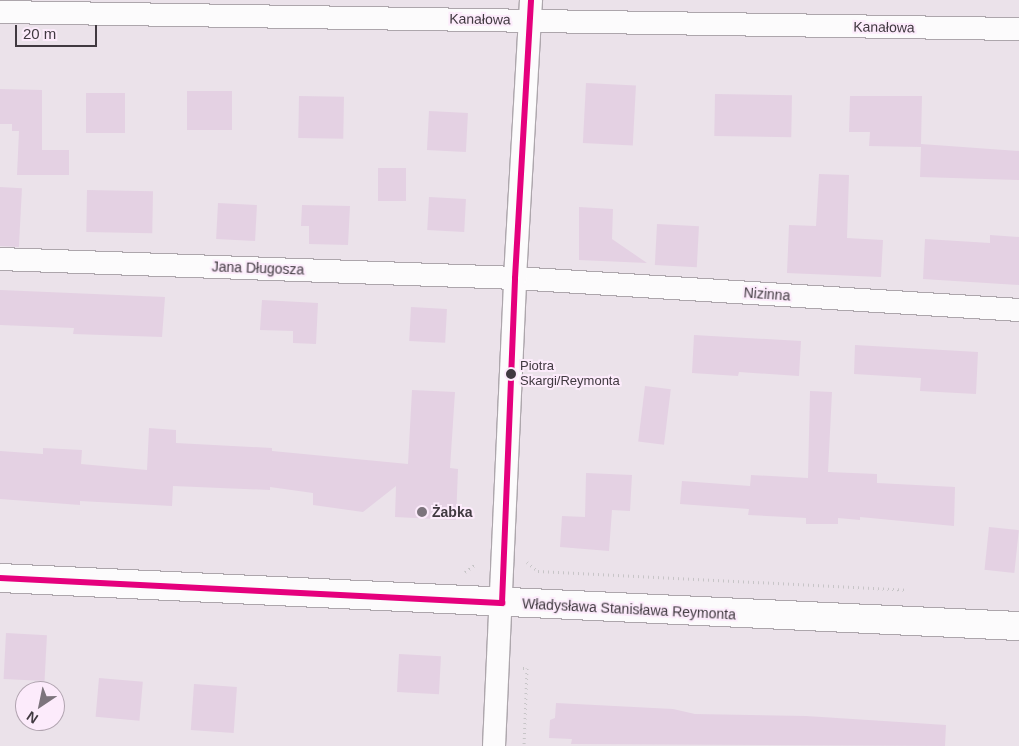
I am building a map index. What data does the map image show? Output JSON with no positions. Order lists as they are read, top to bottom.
{
  "streets": {
    "main road": ["Władysława Stanisława Reymonta"],
    "street": ["Kanałowa", "Jana Długosza", "Nizinna"]
  },
  "crossings": [
    ["Jana Długosza", "Nizinna"]
  ],
  "places": ["Piotra Skargi/Reymonta", "Żabka"],
  "scale_bar": "20 m",
  "north": "bottom left"
}
